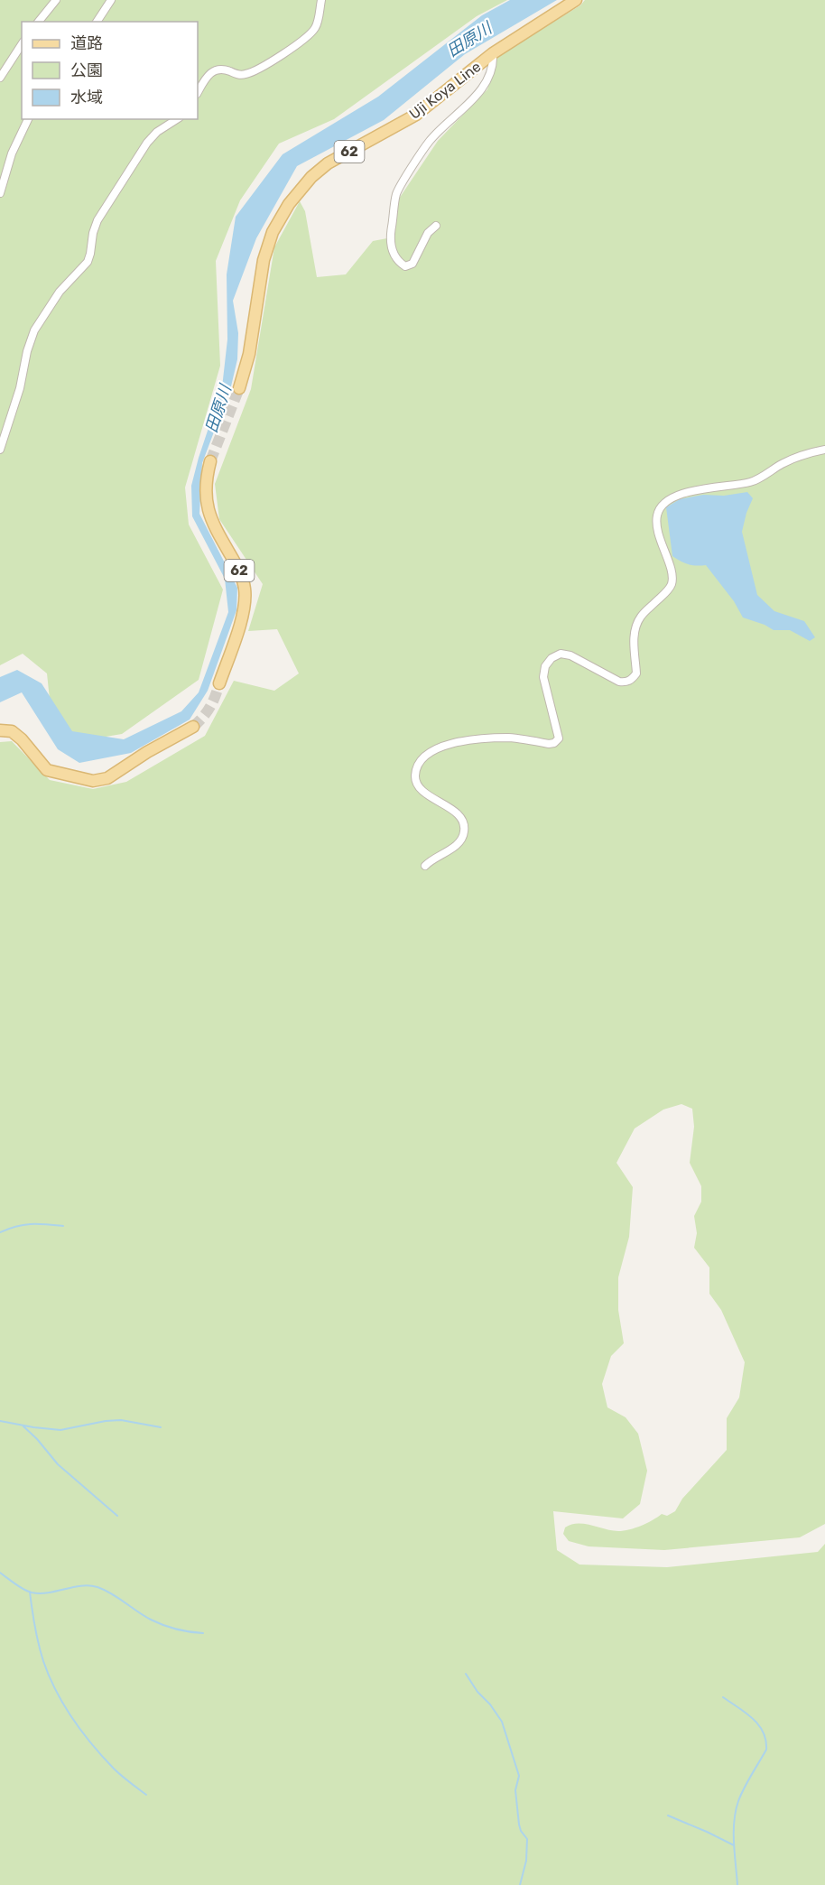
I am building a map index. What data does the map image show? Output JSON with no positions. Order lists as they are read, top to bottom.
{
  "streets": {
    "main road": ["Uji Koya Line", "62"]
  },
  "water": ["田原川"],
  "legend": ["道路", "公園", "水域"]
}
